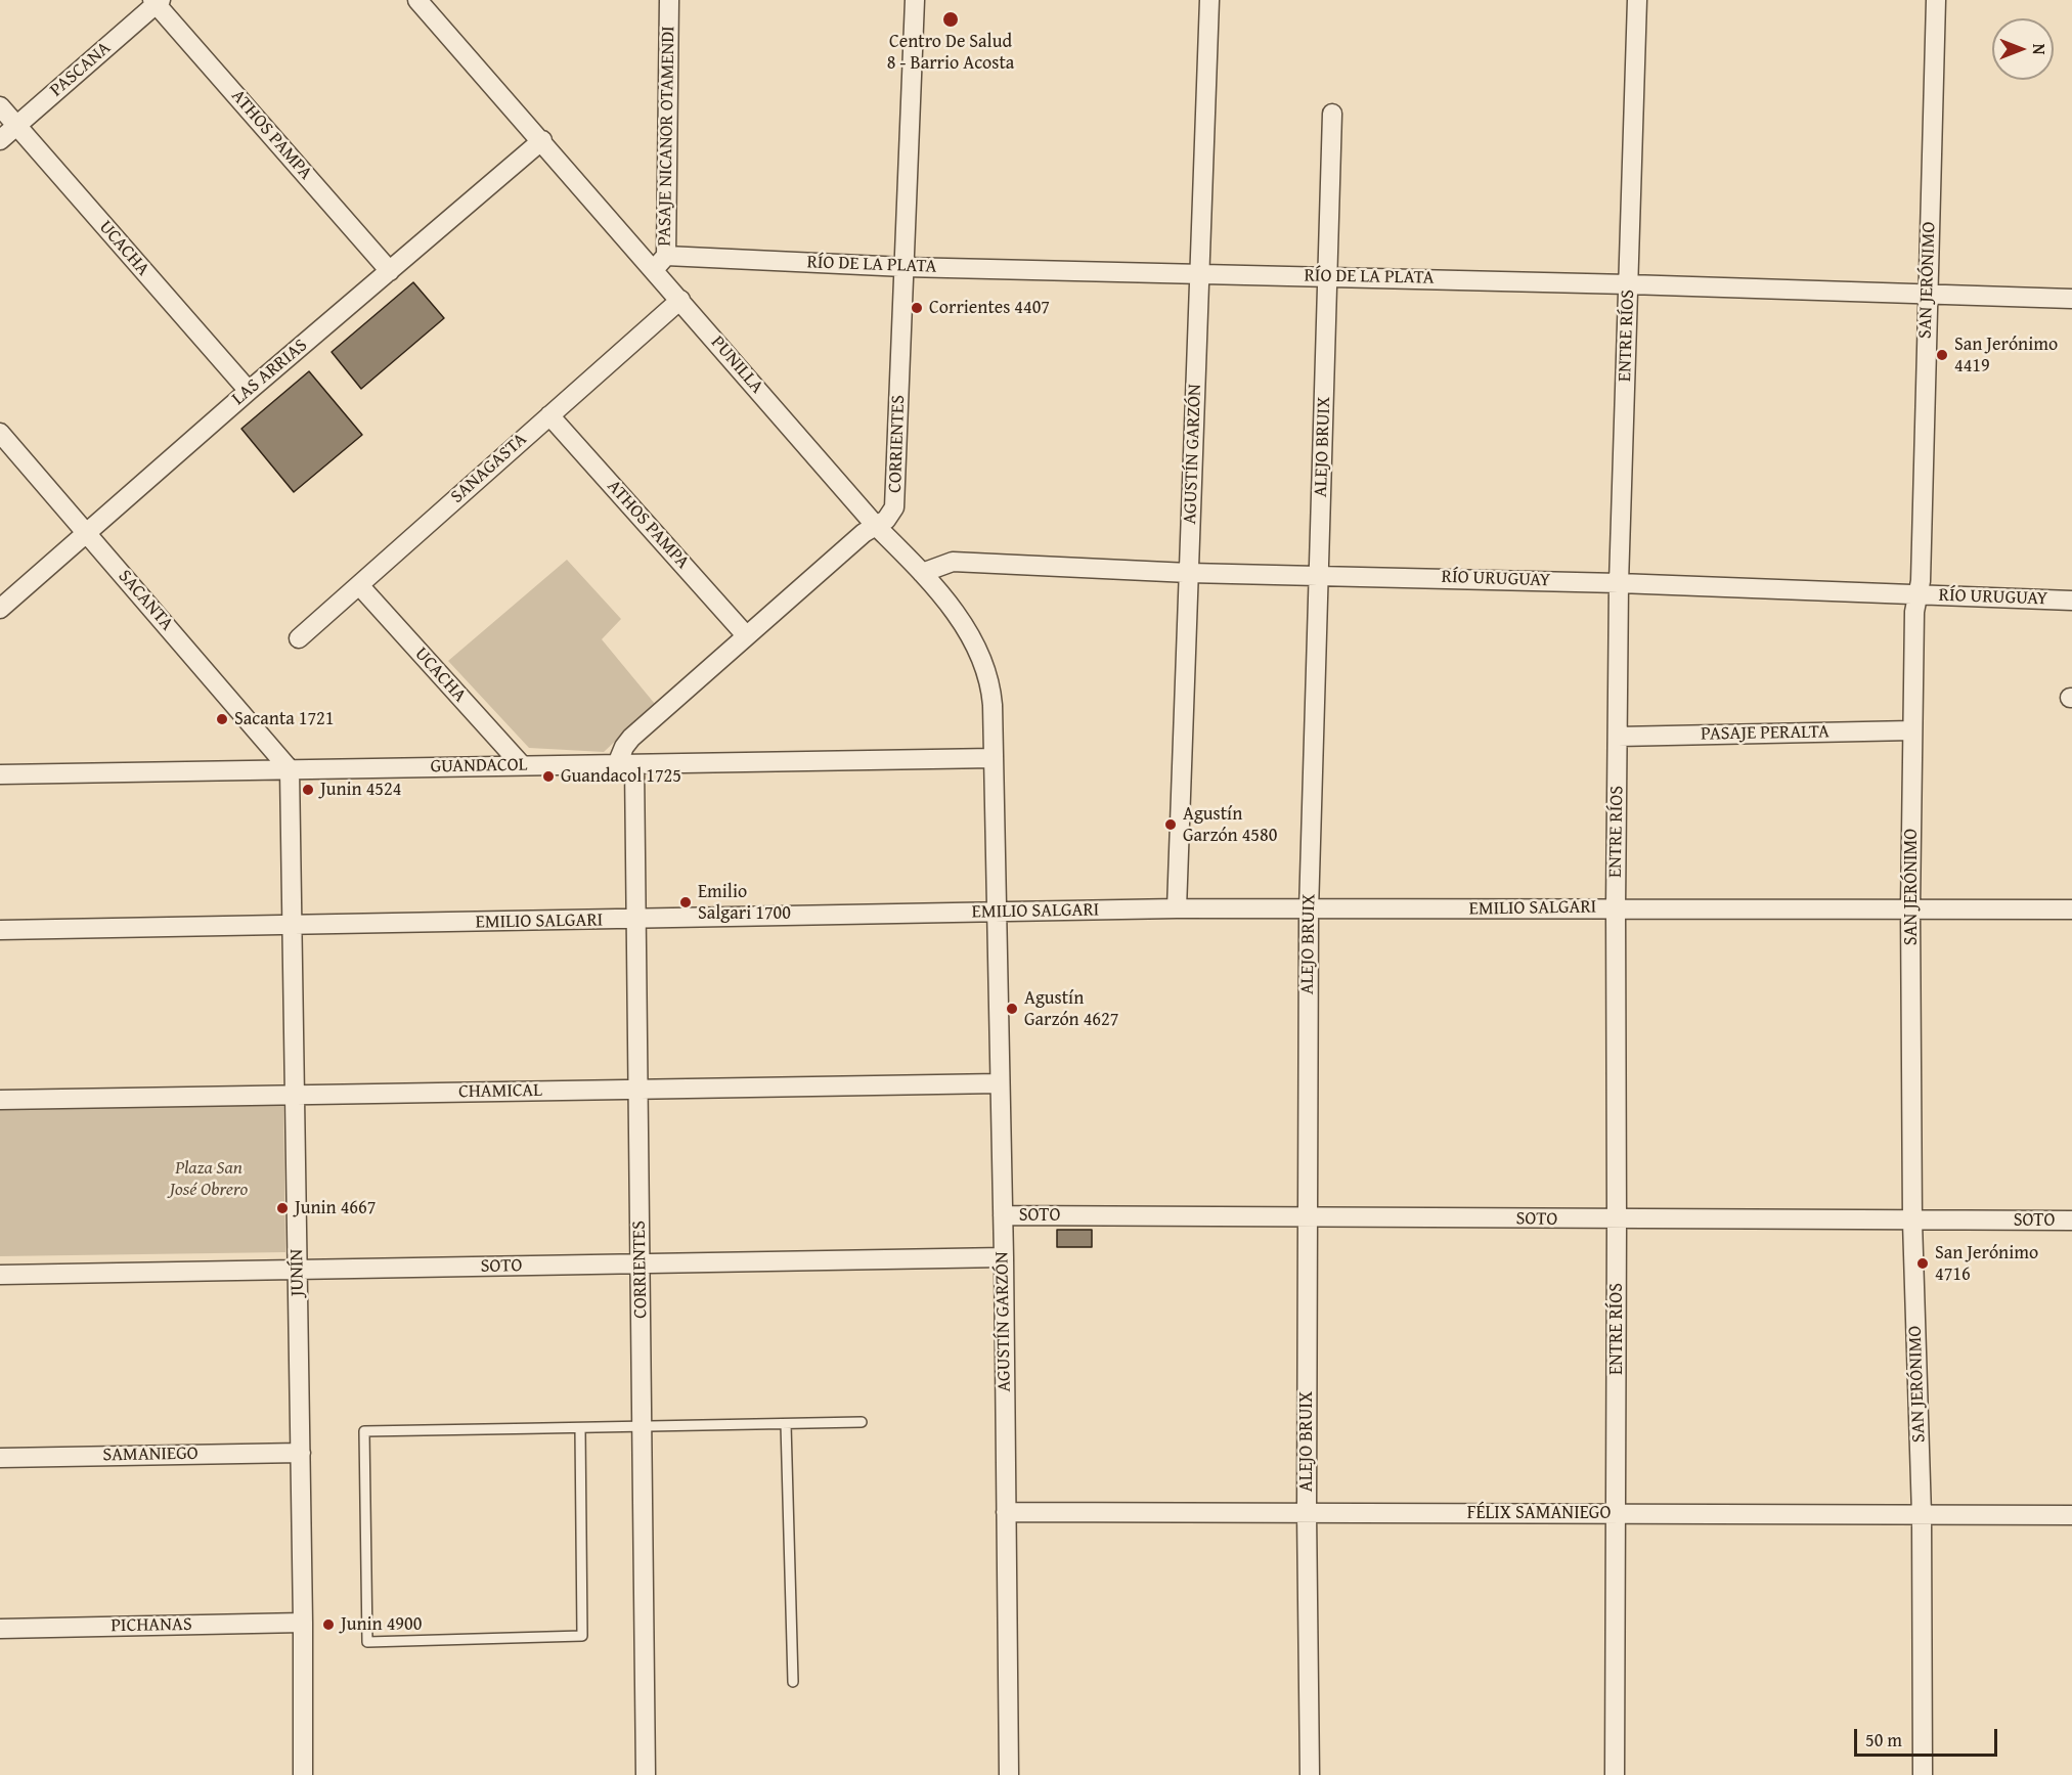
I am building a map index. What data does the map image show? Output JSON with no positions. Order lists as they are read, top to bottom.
{
  "streets": {
    "street": [
      "PASCANA",
      "ATHOS PAMPA",
      "PASAJE NICANOR OTAMENDI",
      "UCACHA",
      "RÍO DE LA PLATA",
      "SAN JERÓNIMO",
      "ENTRE RÍOS",
      "PUNILLA",
      "LAS ARRIAS",
      "CORRIENTES",
      "ALEJO BRUIX",
      "AGUSTÍN GARZÓN",
      "SANAGASTA",
      "RÍO URUGUAY",
      "SACANTA",
      "PASAJE PERALTA",
      "GUANDACOL",
      "EMILIO SALGARI",
      "CHAMICAL",
      "SOTO",
      "JUNÍN",
      "SAMANIEGO",
      "FÉLIX SAMANIEGO",
      "PICHANAS"
    ]
  },
  "crossings": [
    ["PASCANA", "ATHOS PAMPA"],
    ["PASCANA", "UCACHA"],
    ["ATHOS PAMPA", "LAS ARRIAS"],
    ["ATHOS PAMPA", "CORRIENTES"],
    ["ATHOS PAMPA", "SANAGASTA"],
    ["PASAJE NICANOR OTAMENDI", "RÍO DE LA PLATA"],
    ["PASAJE NICANOR OTAMENDI", "PUNILLA"],
    ["UCACHA", "LAS ARRIAS"],
    ["UCACHA", "SANAGASTA"],
    ["UCACHA", "GUANDACOL"],
    ["RÍO DE LA PLATA", "SAN JERÓNIMO"],
    ["RÍO DE LA PLATA", "ENTRE RÍOS"],
    ["RÍO DE LA PLATA", "PUNILLA"],
    ["RÍO DE LA PLATA", "CORRIENTES"],
    ["RÍO DE LA PLATA", "ALEJO BRUIX"],
    ["RÍO DE LA PLATA", "AGUSTÍN GARZÓN"],
    ["SAN JERÓNIMO", "RÍO URUGUAY"],
    ["SAN JERÓNIMO", "PASAJE PERALTA"],
    ["SAN JERÓNIMO", "EMILIO SALGARI"],
    ["SAN JERÓNIMO", "SOTO"],
    ["SAN JERÓNIMO", "FÉLIX SAMANIEGO"],
    ["ENTRE RÍOS", "RÍO URUGUAY"],
    ["ENTRE RÍOS", "PASAJE PERALTA"],
    ["ENTRE RÍOS", "EMILIO SALGARI"],
    ["ENTRE RÍOS", "SOTO"],
    ["ENTRE RÍOS", "FÉLIX SAMANIEGO"],
    ["PUNILLA", "LAS ARRIAS"],
    ["PUNILLA", "CORRIENTES"],
    ["PUNILLA", "AGUSTÍN GARZÓN"],
    ["PUNILLA", "SANAGASTA"],
    ["PUNILLA", "RÍO URUGUAY"],
    ["PUNILLA", "GUANDACOL"],
    ["LAS ARRIAS", "SACANTA"],
    ["CORRIENTES", "GUANDACOL"],
    ["CORRIENTES", "EMILIO SALGARI"],
    ["CORRIENTES", "CHAMICAL"],
    ["CORRIENTES", "SOTO"],
    ["ALEJO BRUIX", "RÍO URUGUAY"],
    ["ALEJO BRUIX", "EMILIO SALGARI"],
    ["ALEJO BRUIX", "SOTO"],
    ["ALEJO BRUIX", "FÉLIX SAMANIEGO"],
    ["AGUSTÍN GARZÓN", "RÍO URUGUAY"],
    ["AGUSTÍN GARZÓN", "GUANDACOL"],
    ["AGUSTÍN GARZÓN", "EMILIO SALGARI"],
    ["AGUSTÍN GARZÓN", "CHAMICAL"],
    ["AGUSTÍN GARZÓN", "SOTO"],
    ["AGUSTÍN GARZÓN", "FÉLIX SAMANIEGO"],
    ["SACANTA", "GUANDACOL"],
    ["SACANTA", "JUNÍN"],
    ["GUANDACOL", "JUNÍN"],
    ["EMILIO SALGARI", "JUNÍN"],
    ["CHAMICAL", "JUNÍN"],
    ["SOTO", "JUNÍN"],
    ["JUNÍN", "SAMANIEGO"],
    ["JUNÍN", "PICHANAS"]
  ],
  "parks": ["Plaza San José Obrero"],
  "places": [
    "Centro De Salud 8 - Barrio Acosta",
    "Corrientes 4407",
    "San Jerónimo 4419",
    "Sacanta 1721",
    "Guandacol 1725",
    "Junin 4524",
    "Agustín Garzón 4580",
    "Emilio Salgari 1700",
    "Agustín Garzón 4627",
    "Junin 4667",
    "San Jerónimo 4716",
    "Junin 4900"
  ],
  "scale_bar": "50 m",
  "north": "right"
}
